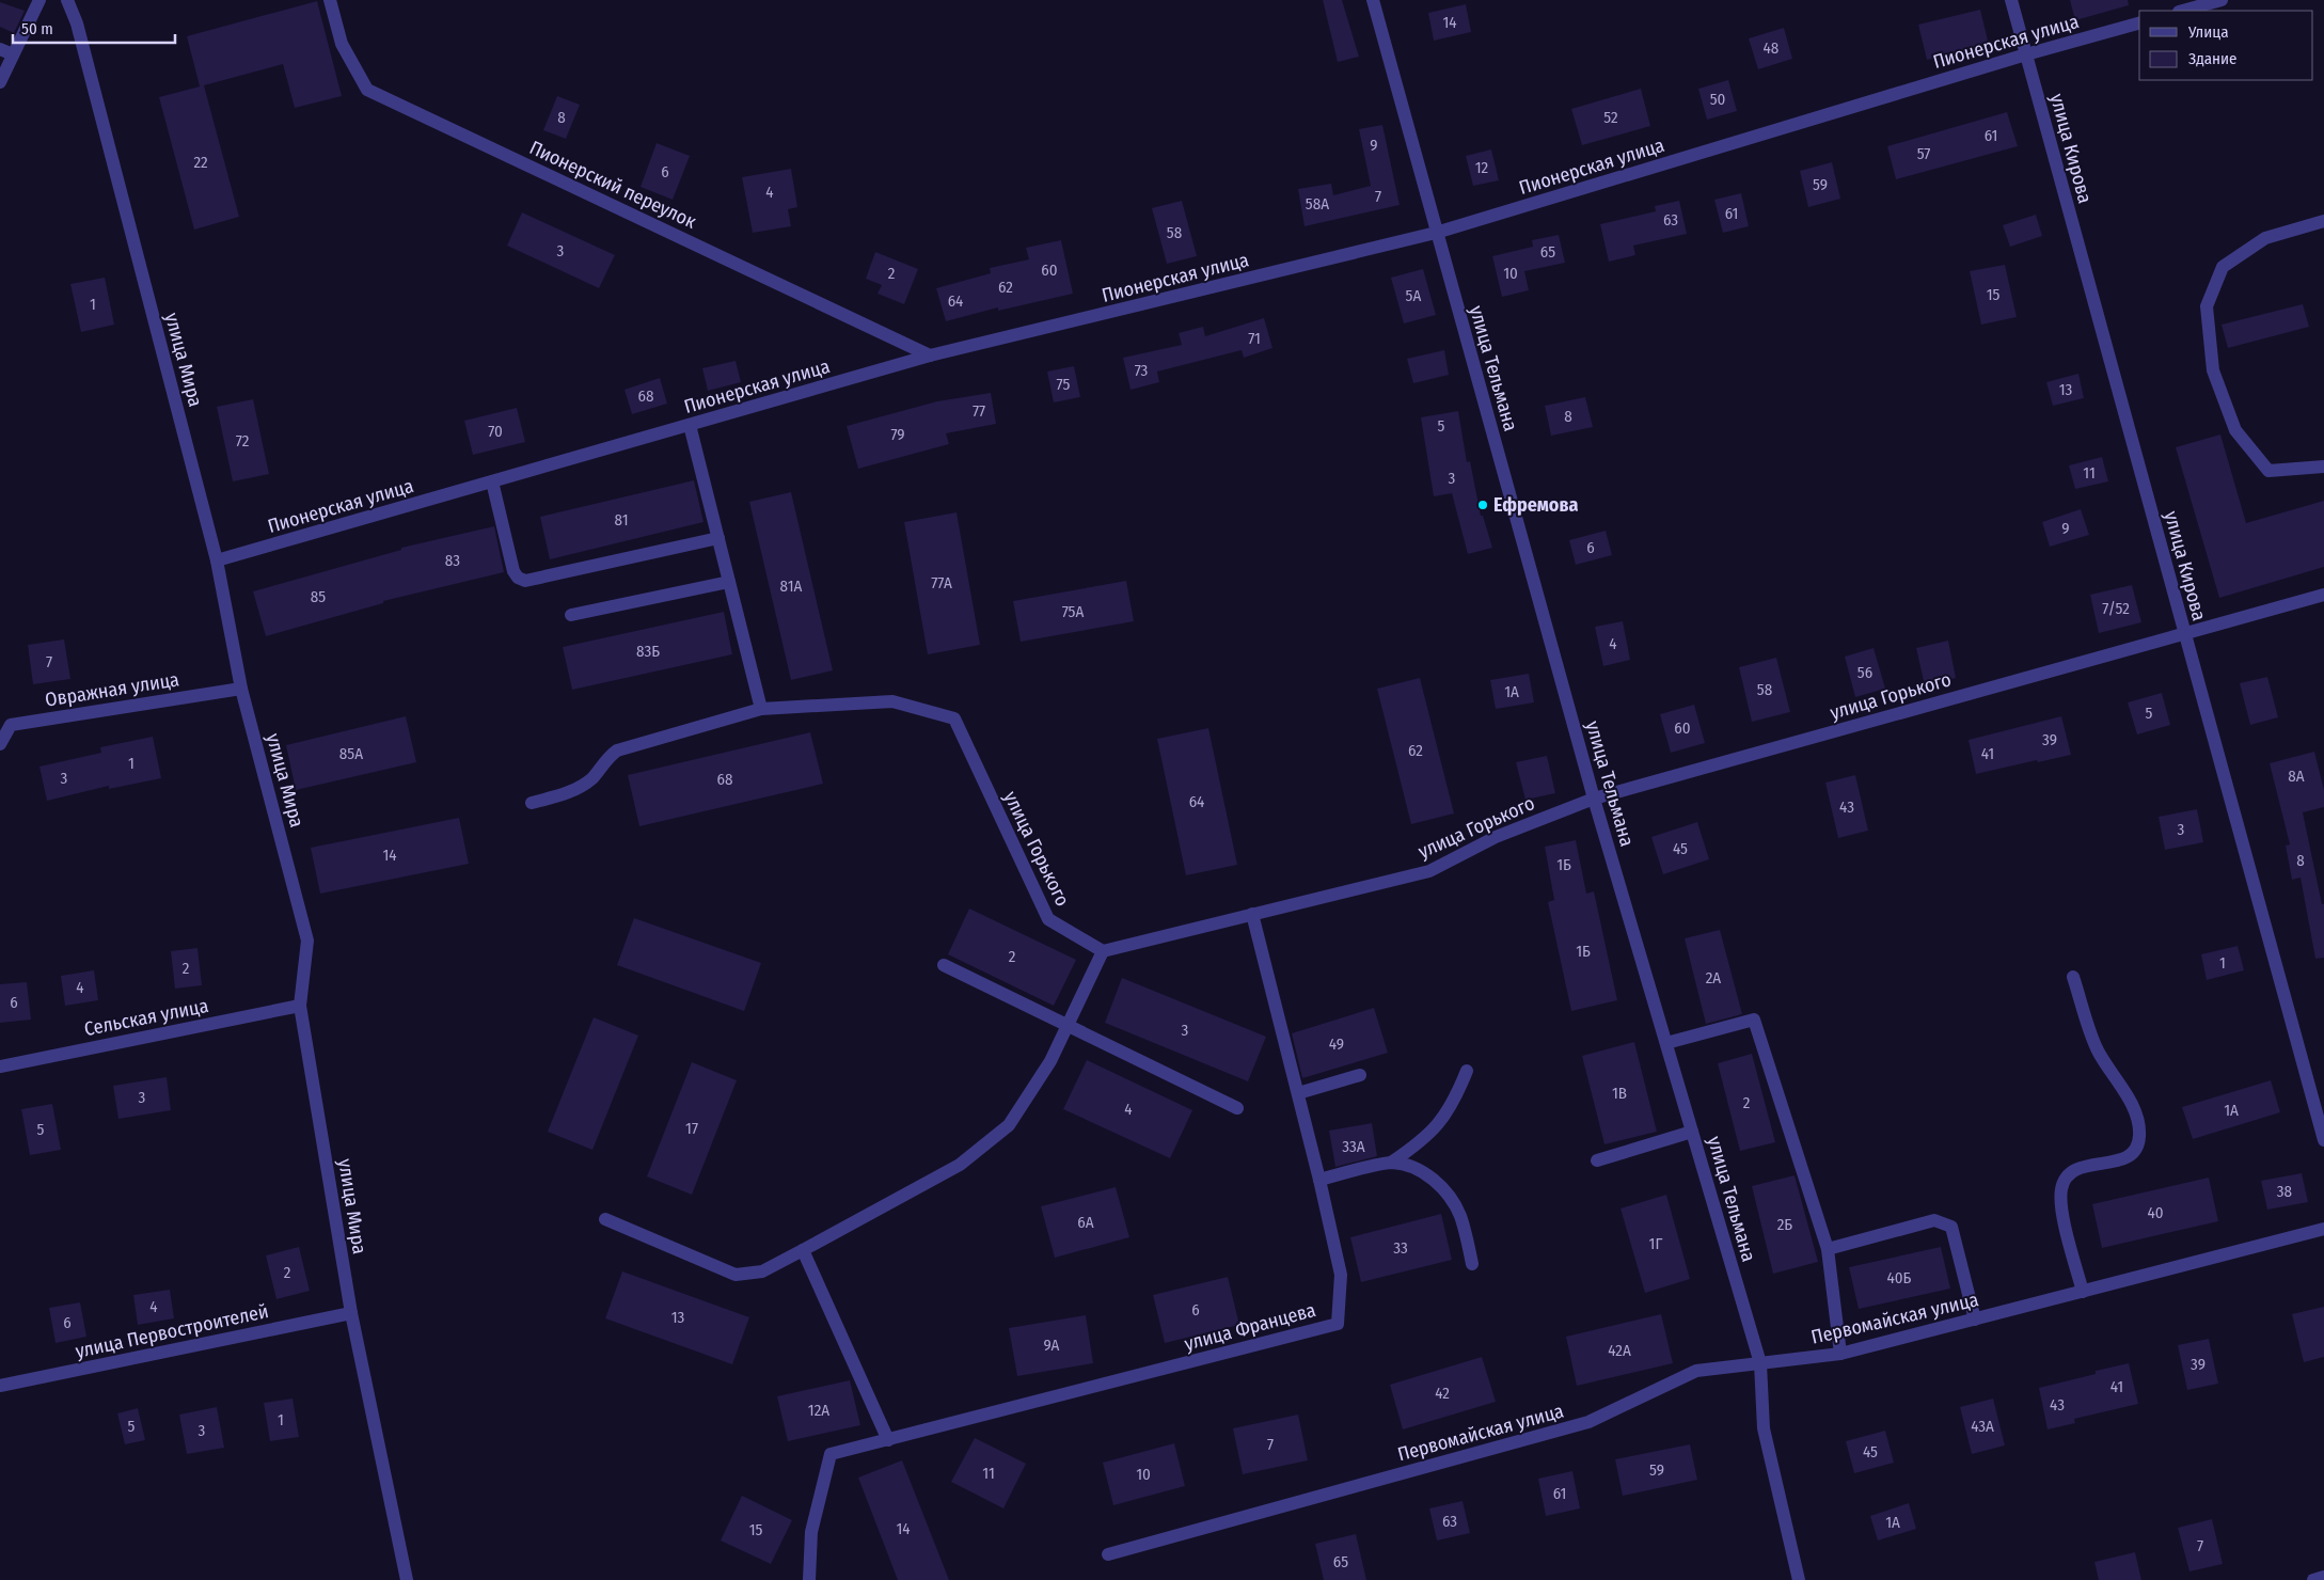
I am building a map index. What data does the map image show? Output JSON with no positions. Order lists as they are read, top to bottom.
{
  "streets": {
    "street": [
      "Пионерская улица",
      "улица Кирова",
      "Пионерский переулок",
      "улица Мира",
      "улица Тельмана",
      "Овражная улица",
      "улица Горького",
      "Сельская улица",
      "Первомайская улица",
      "улица Францева",
      "улица Первостроителей"
    ]
  },
  "crossings": [
    ["Пионерская улица", "улица Кирова"],
    ["Пионерская улица", "Пионерский переулок"],
    ["Пионерская улица", "улица Мира"],
    ["Пионерская улица", "улица Тельмана"],
    ["улица Кирова", "улица Горького"],
    ["улица Мира", "Овражная улица"],
    ["улица Мира", "Сельская улица"],
    ["улица Мира", "улица Первостроителей"],
    ["улица Тельмана", "улица Горького"],
    ["улица Тельмана", "Первомайская улица"],
    ["улица Горького", "улица Францева"]
  ],
  "places": ["Ефремова"],
  "house_numbers": [
    "14",
    "48",
    "50",
    "8",
    "52",
    "61",
    "9",
    "57",
    "22",
    "12",
    "6",
    "59",
    "4",
    "7",
    "58А",
    "61",
    "63",
    "58",
    "3",
    "65",
    "60",
    "2",
    "10",
    "62",
    "15",
    "5А",
    "64",
    "1",
    "71",
    "73",
    "75",
    "13",
    "68",
    "77",
    "8",
    "5",
    "70",
    "79",
    "72",
    "11",
    "3",
    "81",
    "9",
    "6",
    "83",
    "77А",
    "81А",
    "85",
    "7/52",
    "75А",
    "4",
    "83Б",
    "7",
    "56",
    "58",
    "1А",
    "5",
    "60",
    "39",
    "62",
    "85А",
    "41",
    "1",
    "8А",
    "3",
    "68",
    "64",
    "43",
    "3",
    "45",
    "14",
    "8",
    "1Б",
    "1Б",
    "2",
    "1",
    "2",
    "2А",
    "4",
    "6",
    "3",
    "49",
    "1В",
    "3",
    "2",
    "4",
    "1А",
    "17",
    "5",
    "33А",
    "38",
    "40",
    "6А",
    "2Б",
    "1Г",
    "33",
    "2",
    "40Б",
    "4",
    "6",
    "13",
    "6",
    "9А",
    "42А",
    "39",
    "41",
    "42",
    "43",
    "12А",
    "1",
    "5",
    "43А",
    "3",
    "7",
    "45",
    "59",
    "11",
    "10",
    "61",
    "63",
    "1А",
    "14",
    "15",
    "7",
    "65"
  ],
  "legend": ["Улица", "Здание"],
  "scale_bar": "50 m"
}
